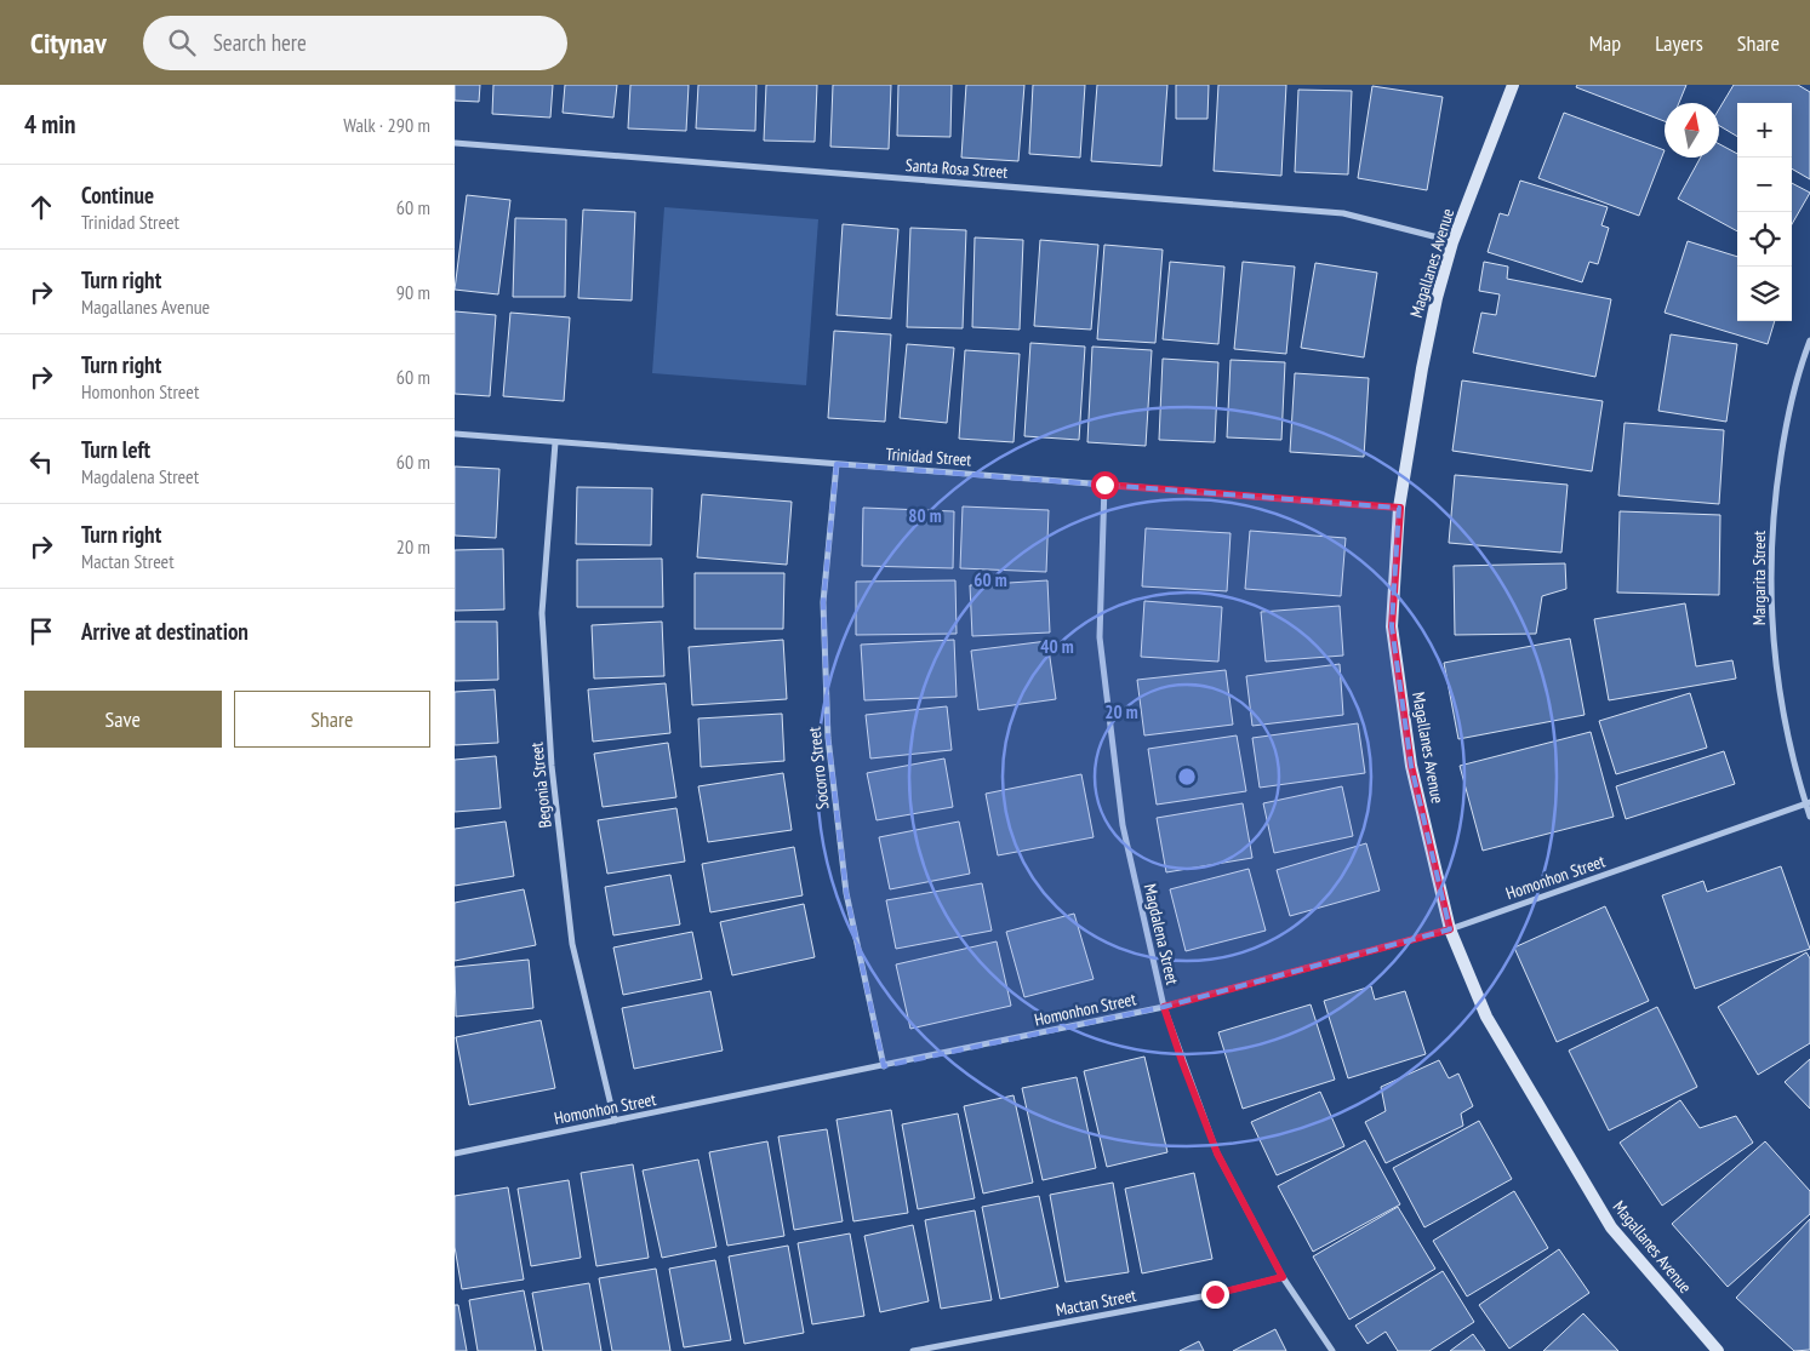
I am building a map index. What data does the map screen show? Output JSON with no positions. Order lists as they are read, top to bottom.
{
  "streets": {
    "street": [
      "Santa Rosa Street",
      "Magallanes Avenue",
      "Trinidad Street",
      "Margarita Street",
      "Socorro Street",
      "Begonia Street",
      "Homonhon Street",
      "Magdalena Street",
      "Mactan Street"
    ]
  },
  "crossings": [
    ["Santa Rosa Street", "Magallanes Avenue"],
    ["Magallanes Avenue", "Trinidad Street"],
    ["Magallanes Avenue", "Homonhon Street"],
    ["Trinidad Street", "Socorro Street"],
    ["Trinidad Street", "Begonia Street"],
    ["Trinidad Street", "Magdalena Street"],
    ["Margarita Street", "Homonhon Street"],
    ["Socorro Street", "Homonhon Street"],
    ["Begonia Street", "Homonhon Street"],
    ["Homonhon Street", "Magdalena Street"],
    ["Magdalena Street", "Mactan Street"]
  ],
  "north": "top",
  "page": {
    "header": "Citynav",
    "search": "Search here",
    "nav": ["Map", "Layers", "Share"],
    "heading": ["4 min", "Walk · 290 m"],
    "map_buttons": ["+", "−"],
    "list": [
      ["Continue", "Trinidad Street", "60 m"],
      ["Turn right", "Magallanes Avenue", "90 m"],
      ["Turn right", "Homonhon Street", "60 m"],
      ["Turn left", "Magdalena Street", "60 m"],
      ["Turn right", "Mactan Street", "20 m"],
      "Arrive at destination"
    ],
    "buttons": ["Save", "Share"]
  },
  "rings": [
    "80 m",
    "60 m",
    "40 m",
    "20 m"
  ]
}
